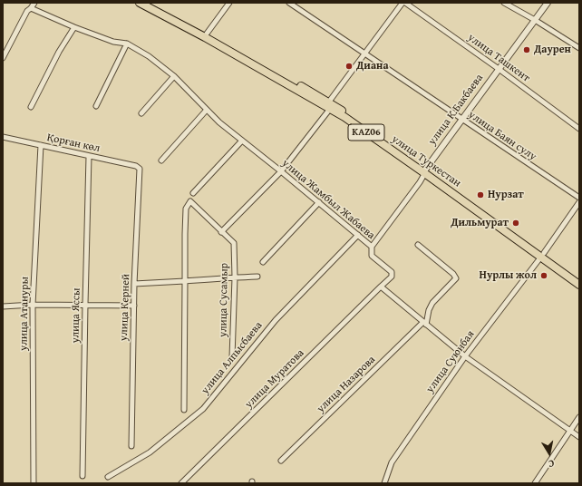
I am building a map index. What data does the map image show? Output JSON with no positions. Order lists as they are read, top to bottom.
{
  "streets": {
    "highway": ["KАZ06", "улица Туркестан"],
    "street": [
      "улица Ташкент",
      "улица К.Бакбаева",
      "улица Баян сулу",
      "Қорған көл",
      "улица Жамбыл Жабаева",
      "улица Сусамыр",
      "улица Керней",
      "улица Атануры",
      "улица Яссы",
      "улица Алпысбаева",
      "улица Суюнбая",
      "улица Муратова",
      "улица Назарова"
    ]
  },
  "crossings": [
    ["улица Ташкент", "улица К.Бакбаева"],
    ["улица К.Бакбаева", "улица Баян сулу"],
    ["улица К.Бакбаева", "улица Туркестан"],
    ["улица К.Бакбаева", "улица Жамбыл Жабаева"],
    ["Қорған көл", "улица Керней"],
    ["Қорған көл", "улица Атануры"],
    ["Қорған көл", "улица Яссы"],
    ["улица Туркестан", "улица Суюнбая"],
    ["улица Жамбыл Жабаева", "улица Алпысбаева"],
    ["улица Жамбыл Жабаева", "улица Муратова"]
  ],
  "places": [
    "Даурен",
    "Диана",
    "Нурзат",
    "Дильмурат",
    "Нурлы жол"
  ],
  "north": "bottom"
}
